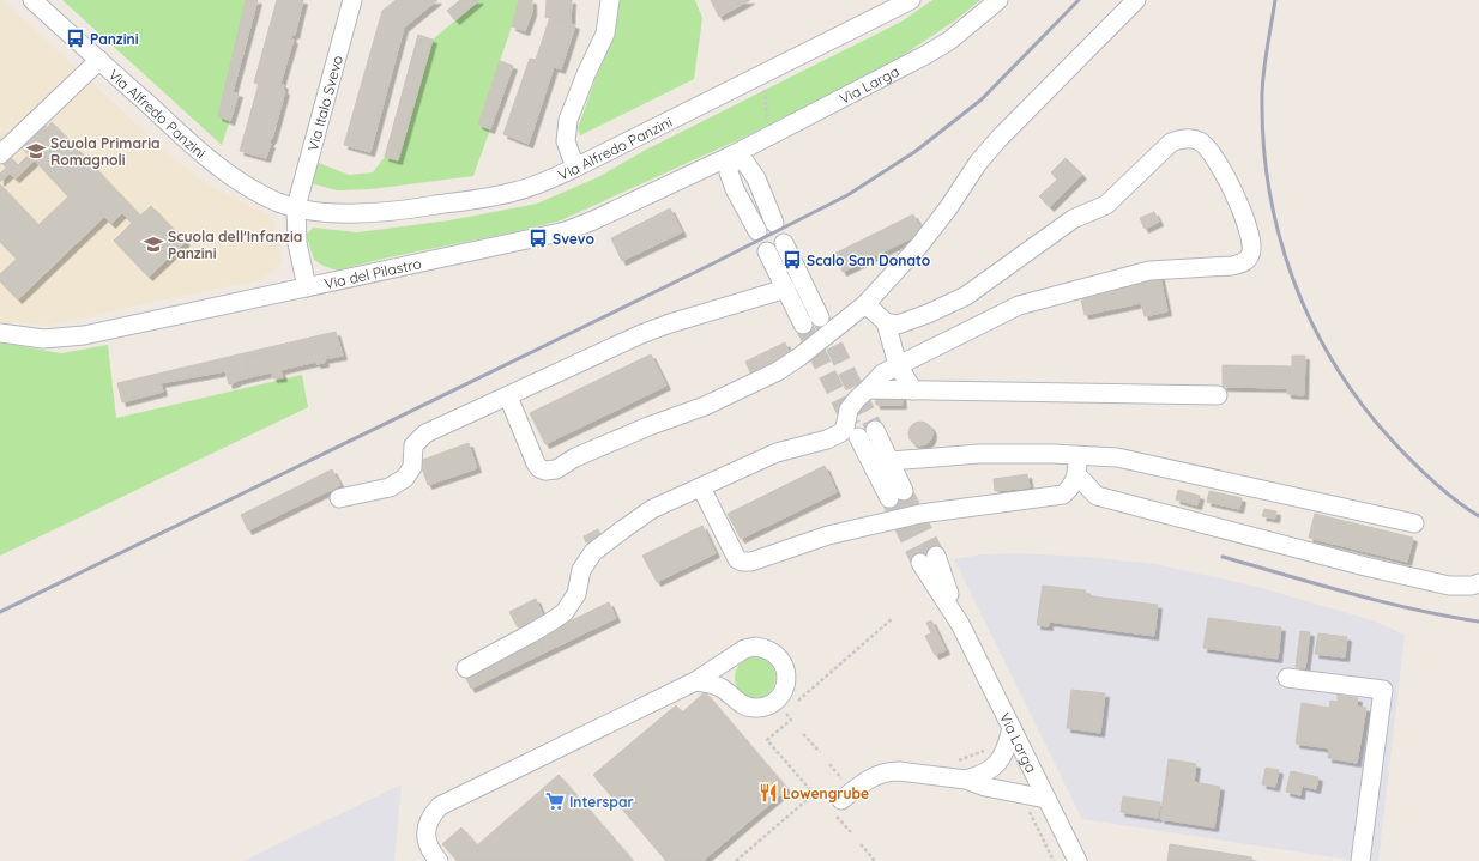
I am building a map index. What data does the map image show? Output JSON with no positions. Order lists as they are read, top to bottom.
{
  "streets": {
    "street": [
      "Via Larga",
      "Via Italo Svevo",
      "Via Alfredo Panzini",
      "Via del Pilastro"
    ]
  },
  "crossings": [
    ["Via Larga", "Via del Pilastro"],
    ["Via Italo Svevo", "Via Alfredo Panzini"]
  ],
  "places": {
    "bus stop": ["Panzini", "Svevo", "Scalo San Donato"],
    "school or university": ["Scuola Primaria Romagnoli", "Scuola dell'Infanzia Panzini"],
    "restaurant": ["Lowengrube"],
    "supermarket": ["Interspar"]
  }
}
